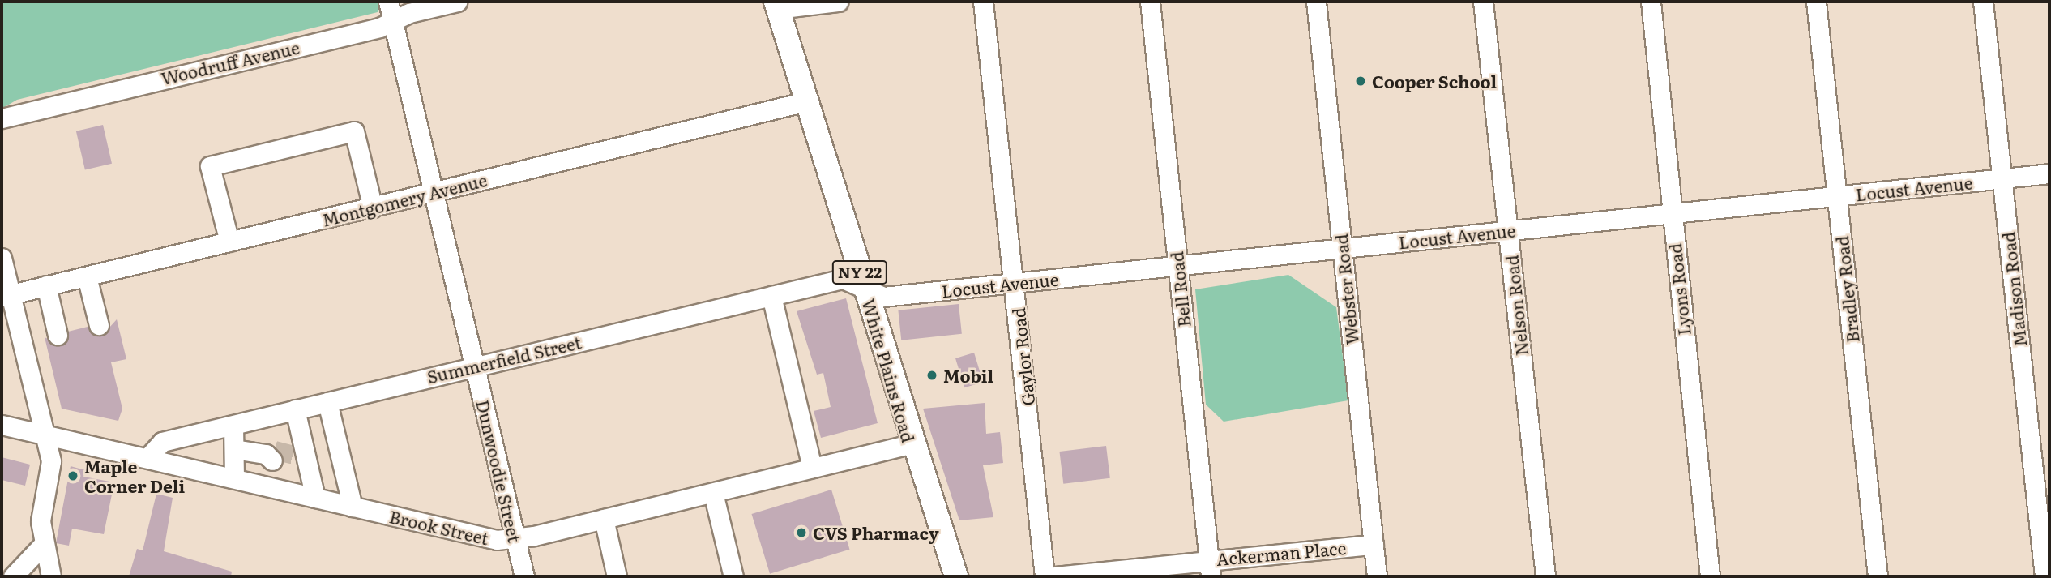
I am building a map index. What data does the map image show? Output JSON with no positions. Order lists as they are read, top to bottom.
{
  "streets": {
    "main road": ["NY 22", "White Plains Road"],
    "street": [
      "Woodruff Avenue",
      "Locust Avenue",
      "Montgomery Avenue",
      "Bell Road",
      "Webster Road",
      "Lyons Road",
      "Bradley Road",
      "Madison Road",
      "Nelson Road",
      "Gaylor Road",
      "Summerfield Street",
      "Dunwoodie Street",
      "Brook Street",
      "Ackerman Place"
    ]
  },
  "crossings": [
    ["Woodruff Avenue", "Dunwoodie Street"],
    ["Locust Avenue", "Bell Road"],
    ["Locust Avenue", "Webster Road"],
    ["Locust Avenue", "Lyons Road"],
    ["Locust Avenue", "Bradley Road"],
    ["Locust Avenue", "Madison Road"],
    ["Locust Avenue", "Nelson Road"],
    ["Locust Avenue", "Gaylor Road"],
    ["Locust Avenue", "Summerfield Street"],
    ["Locust Avenue", "White Plains Road"],
    ["Montgomery Avenue", "White Plains Road"],
    ["Montgomery Avenue", "Dunwoodie Street"],
    ["Bell Road", "Ackerman Place"],
    ["Webster Road", "Ackerman Place"],
    ["Summerfield Street", "White Plains Road"],
    ["Summerfield Street", "Dunwoodie Street"],
    ["Summerfield Street", "Brook Street"],
    ["White Plains Road", "Brook Street"],
    ["Dunwoodie Street", "Brook Street"]
  ],
  "places": [
    "Cooper School",
    "Mobil",
    "Maple Corner Deli",
    "CVS Pharmacy"
  ]
}
